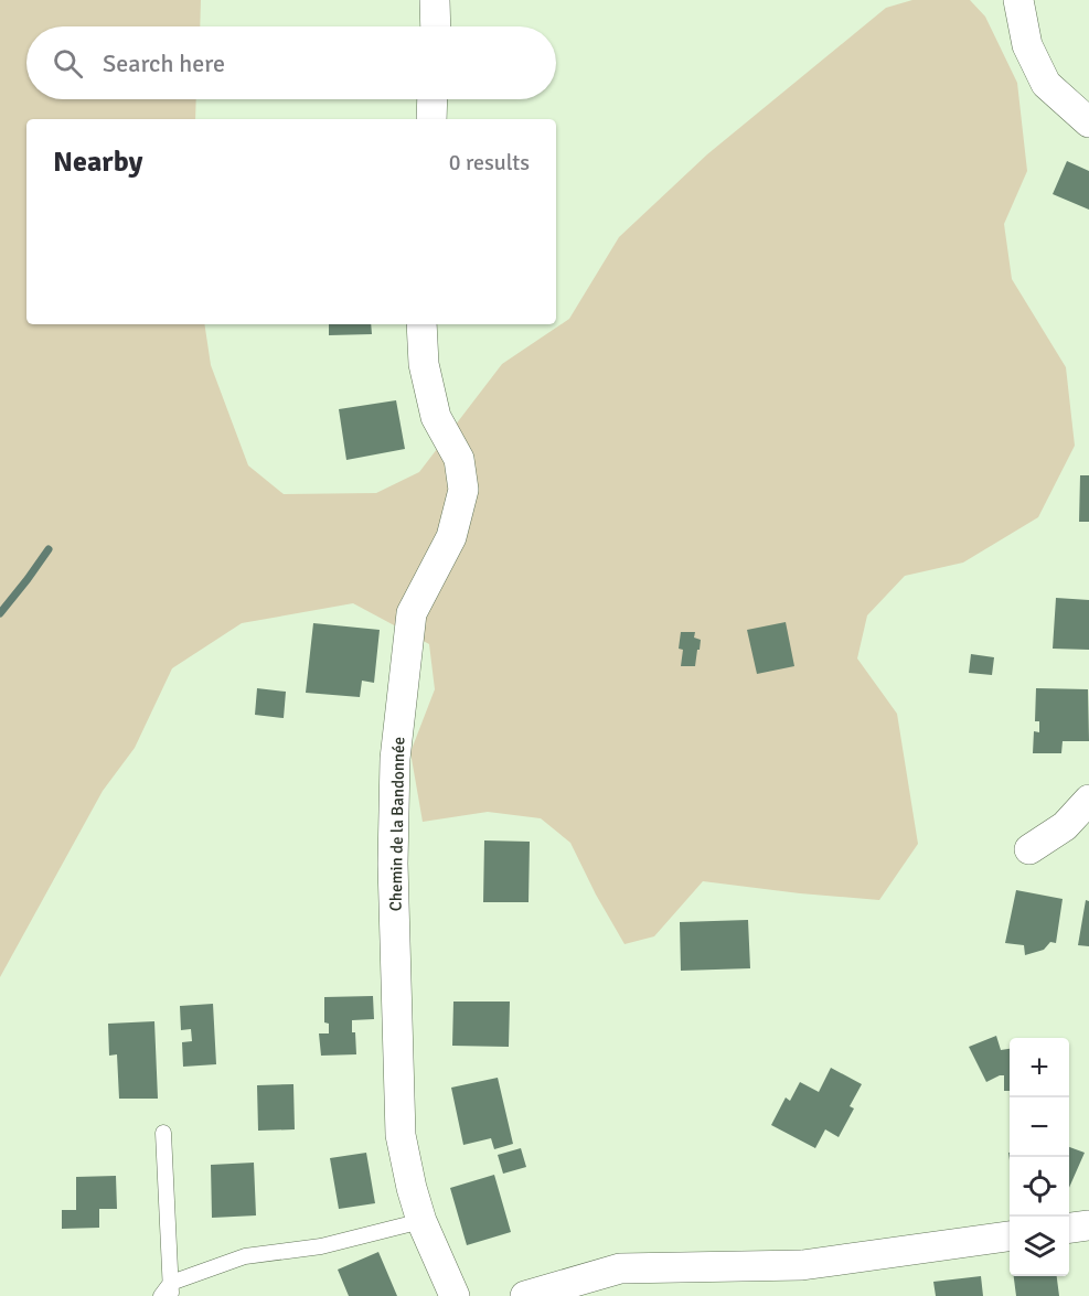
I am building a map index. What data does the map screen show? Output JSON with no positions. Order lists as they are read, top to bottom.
{
  "streets": {
    "street": ["Chemin de la Bandonnée"]
  },
  "page": {
    "search": "Search here",
    "heading": ["Nearby", "0 results"],
    "map_buttons": ["+", "−"]
  }
}
